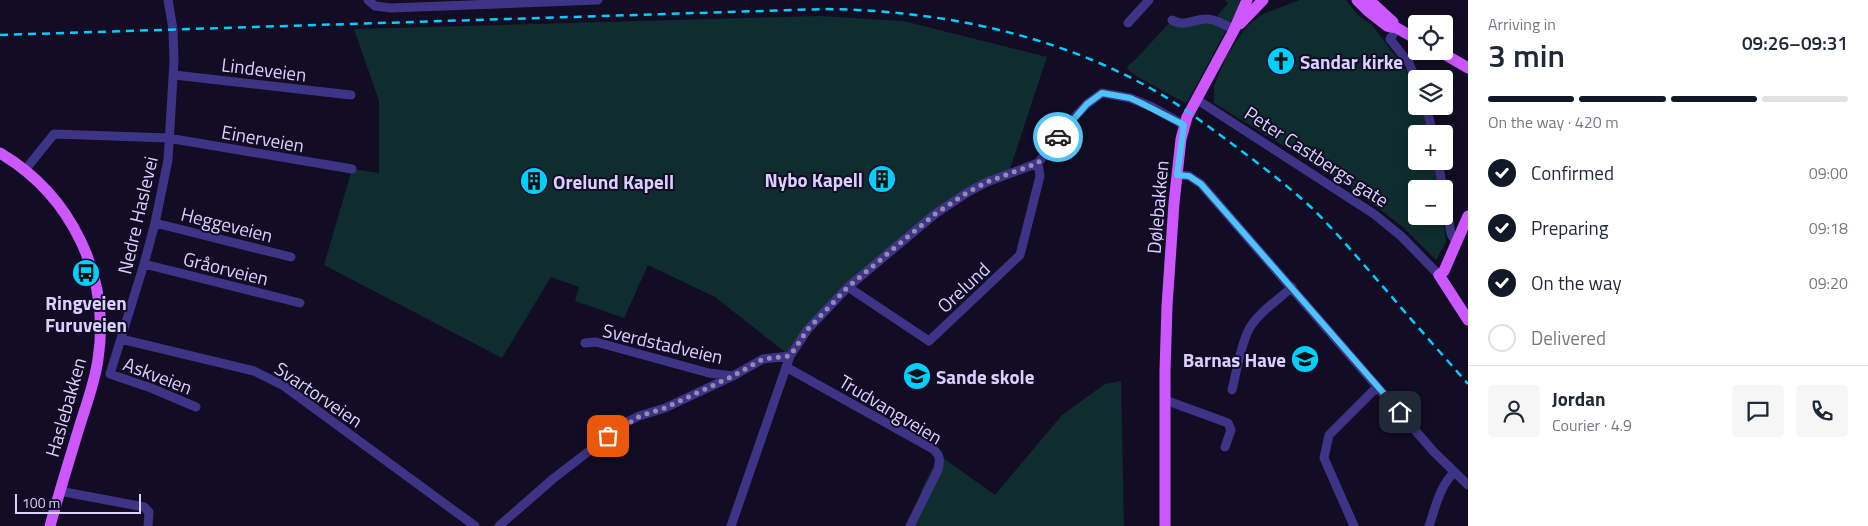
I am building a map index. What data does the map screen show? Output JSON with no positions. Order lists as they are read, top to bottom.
{
  "streets": {
    "main road": ["Peter Castbergs gate", "Dølebakken", "Haslebakken"],
    "street": [
      "Lindeveien",
      "Einerveien",
      "Nedre Haslevei",
      "Heggeveien",
      "Gråorveien",
      "Orelund",
      "Sverdstadveien",
      "Askveien",
      "Svartorveien",
      "Trudvangveien"
    ]
  },
  "crossings": [
    ["Lindeveien", "Nedre Haslevei"],
    ["Einerveien", "Nedre Haslevei"],
    ["Einerveien", "Haslebakken"],
    ["Peter Castbergs gate", "Dølebakken"],
    ["Nedre Haslevei", "Heggeveien"],
    ["Nedre Haslevei", "Gråorveien"],
    ["Nedre Haslevei", "Askveien"],
    ["Nedre Haslevei", "Svartorveien"]
  ],
  "places": {
    "church": ["Sandar kirke"],
    "building": ["Nybo Kapell", "Orelund Kapell"],
    "bus stop": ["Ringveien Furuveien"],
    "school or university": ["Barnas Have", "Sande skole"]
  },
  "scale_bar": "100 m",
  "page": {
    "heading": ["3 min", "Arriving in", "09:26–09:31"],
    "panel": ["Jordan", "Courier · 4.9"],
    "map_buttons": ["+", "−"],
    "bar": "On the way · 420 m",
    "list": [
      ["Confirmed", "09:00"],
      ["Preparing", "09:18"],
      ["On the way", "09:20"],
      "Delivered"
    ],
    "scale": "100 m"
  }
}
